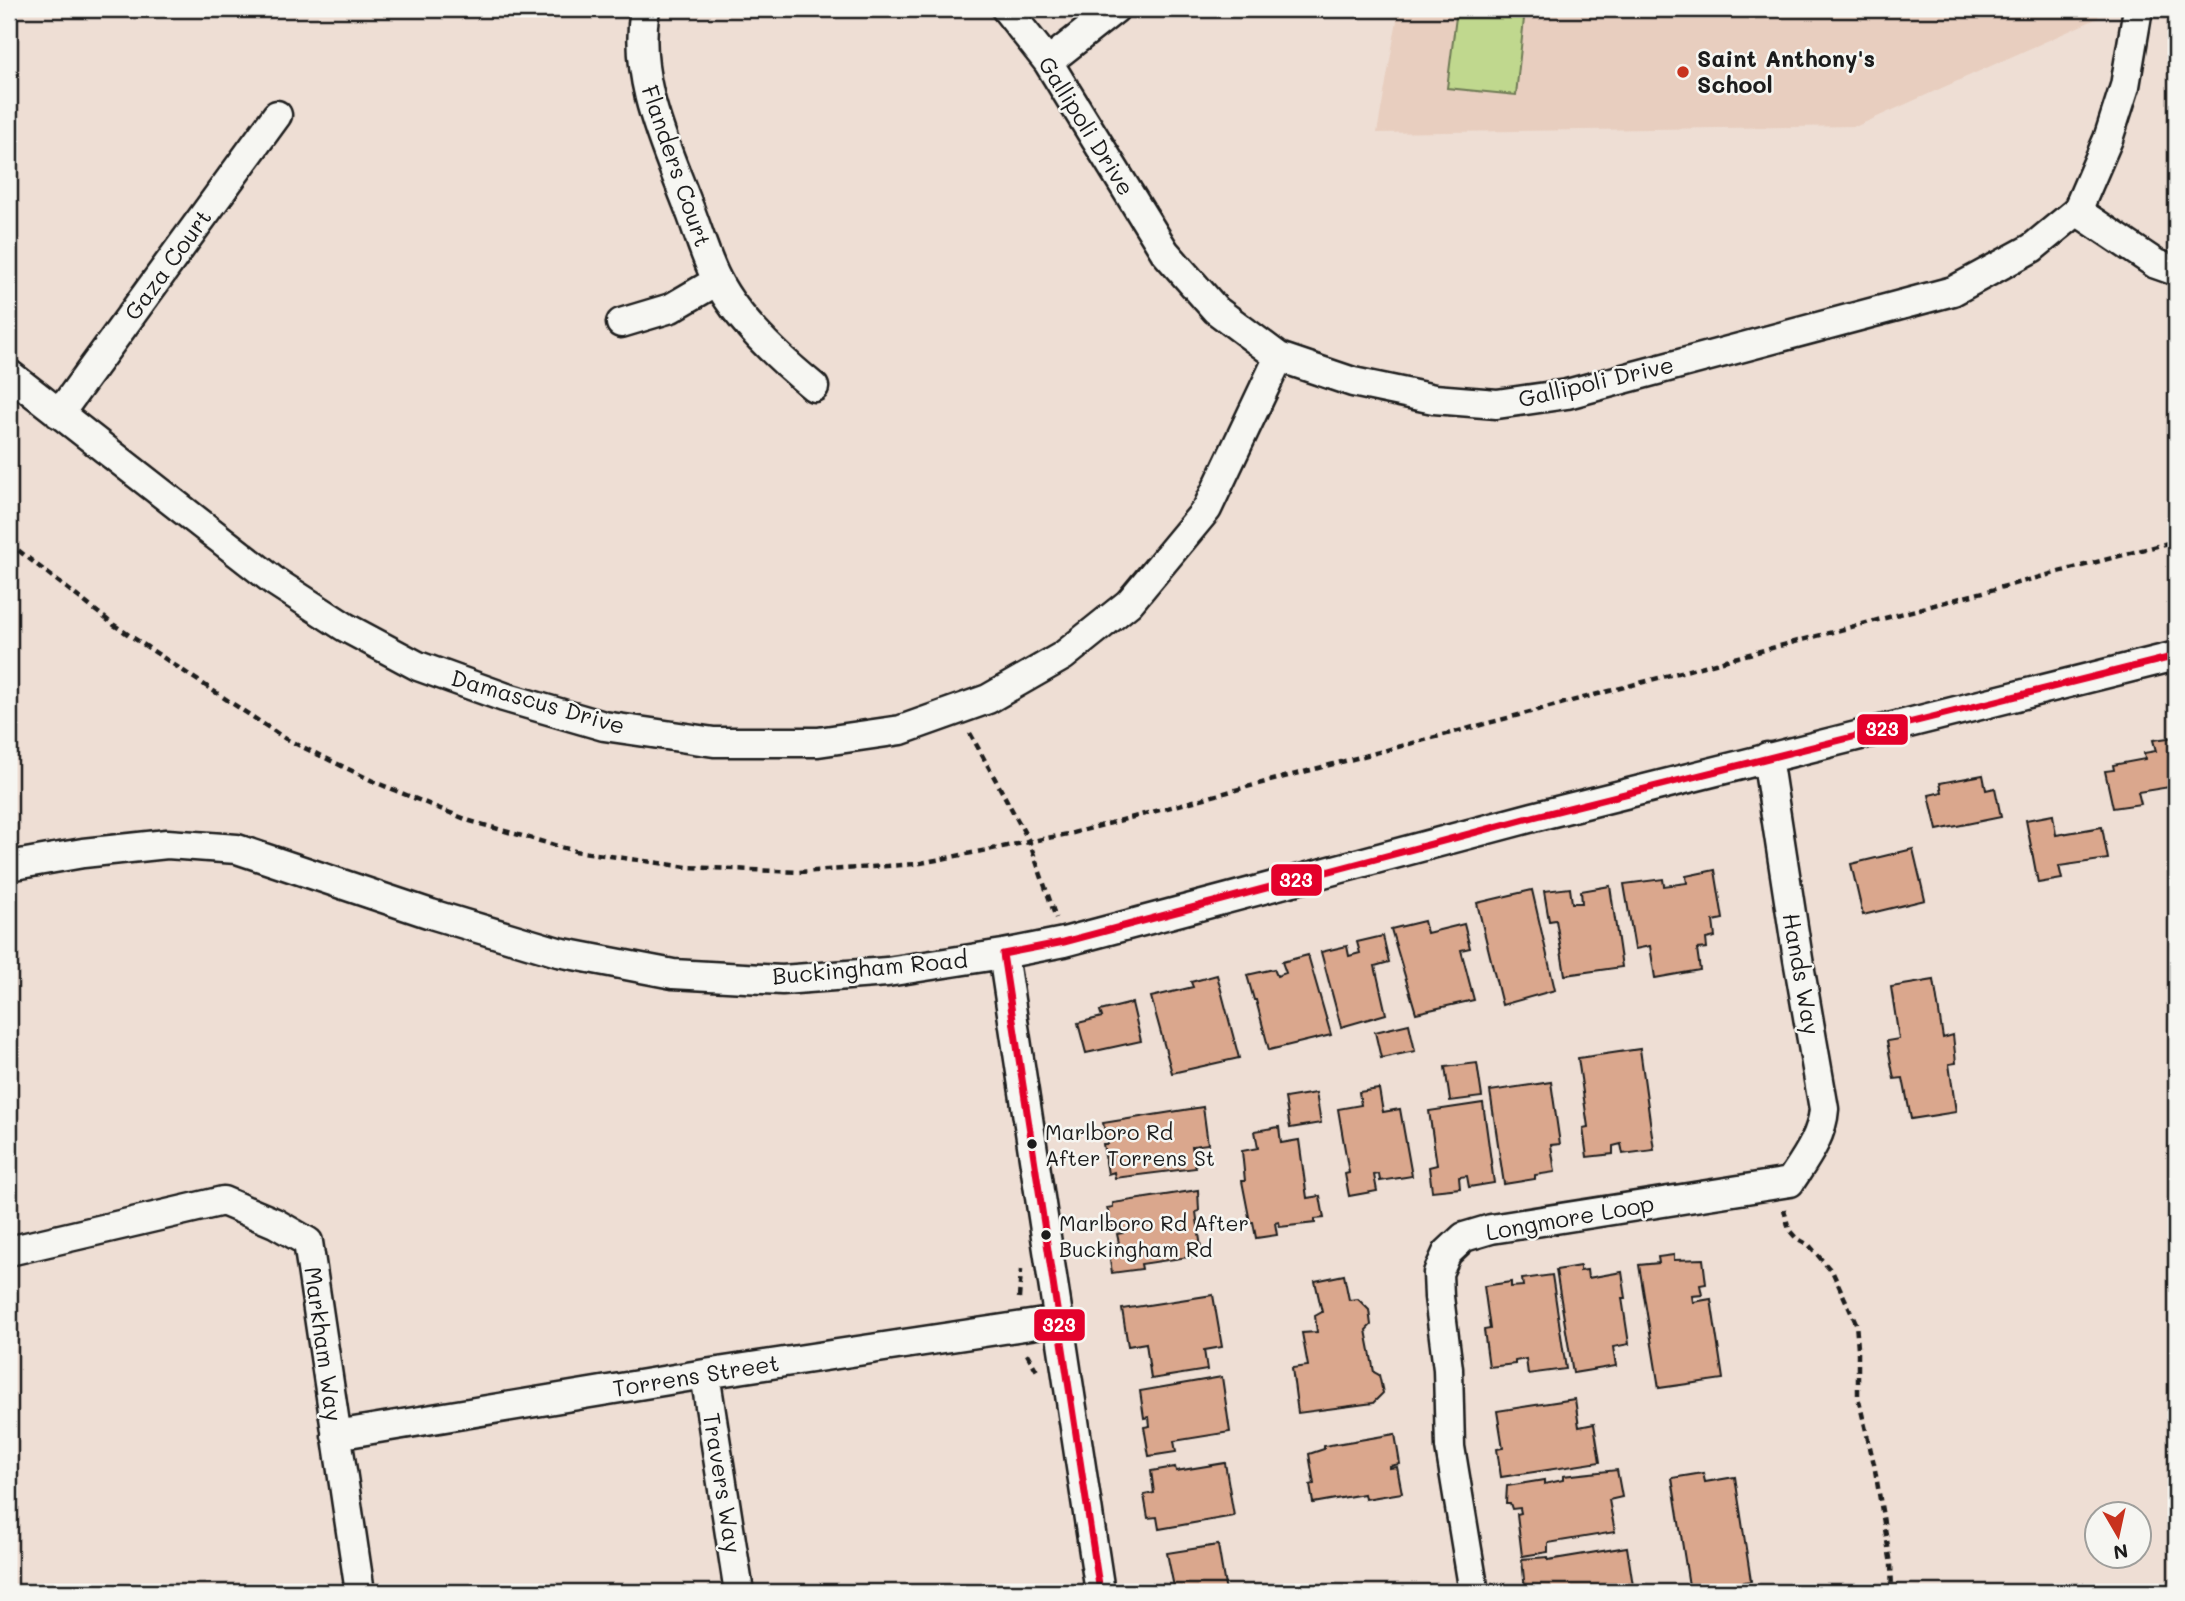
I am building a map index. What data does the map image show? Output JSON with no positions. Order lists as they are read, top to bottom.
{
  "streets": {
    "street": [
      "Gallipoli Drive",
      "Flanders Court",
      "Gaza Court",
      "Damascus Drive",
      "Buckingham Road",
      "Hands Way",
      "Longmore Loop",
      "Markham Way",
      "Torrens Street",
      "Travers Way"
    ]
  },
  "crossings": [
    ["Gallipoli Drive", "Damascus Drive"],
    ["Gaza Court", "Damascus Drive"],
    ["Buckingham Road", "Hands Way"],
    ["Hands Way", "Longmore Loop"],
    ["Markham Way", "Torrens Street"],
    ["Torrens Street", "Travers Way"]
  ],
  "places": ["Saint Anthony's School", "Marlboro Rd After Torrens St", "Marlboro Rd After Buckingham Rd"],
  "lines": ["transit line 323"],
  "north": "bottom"
}
